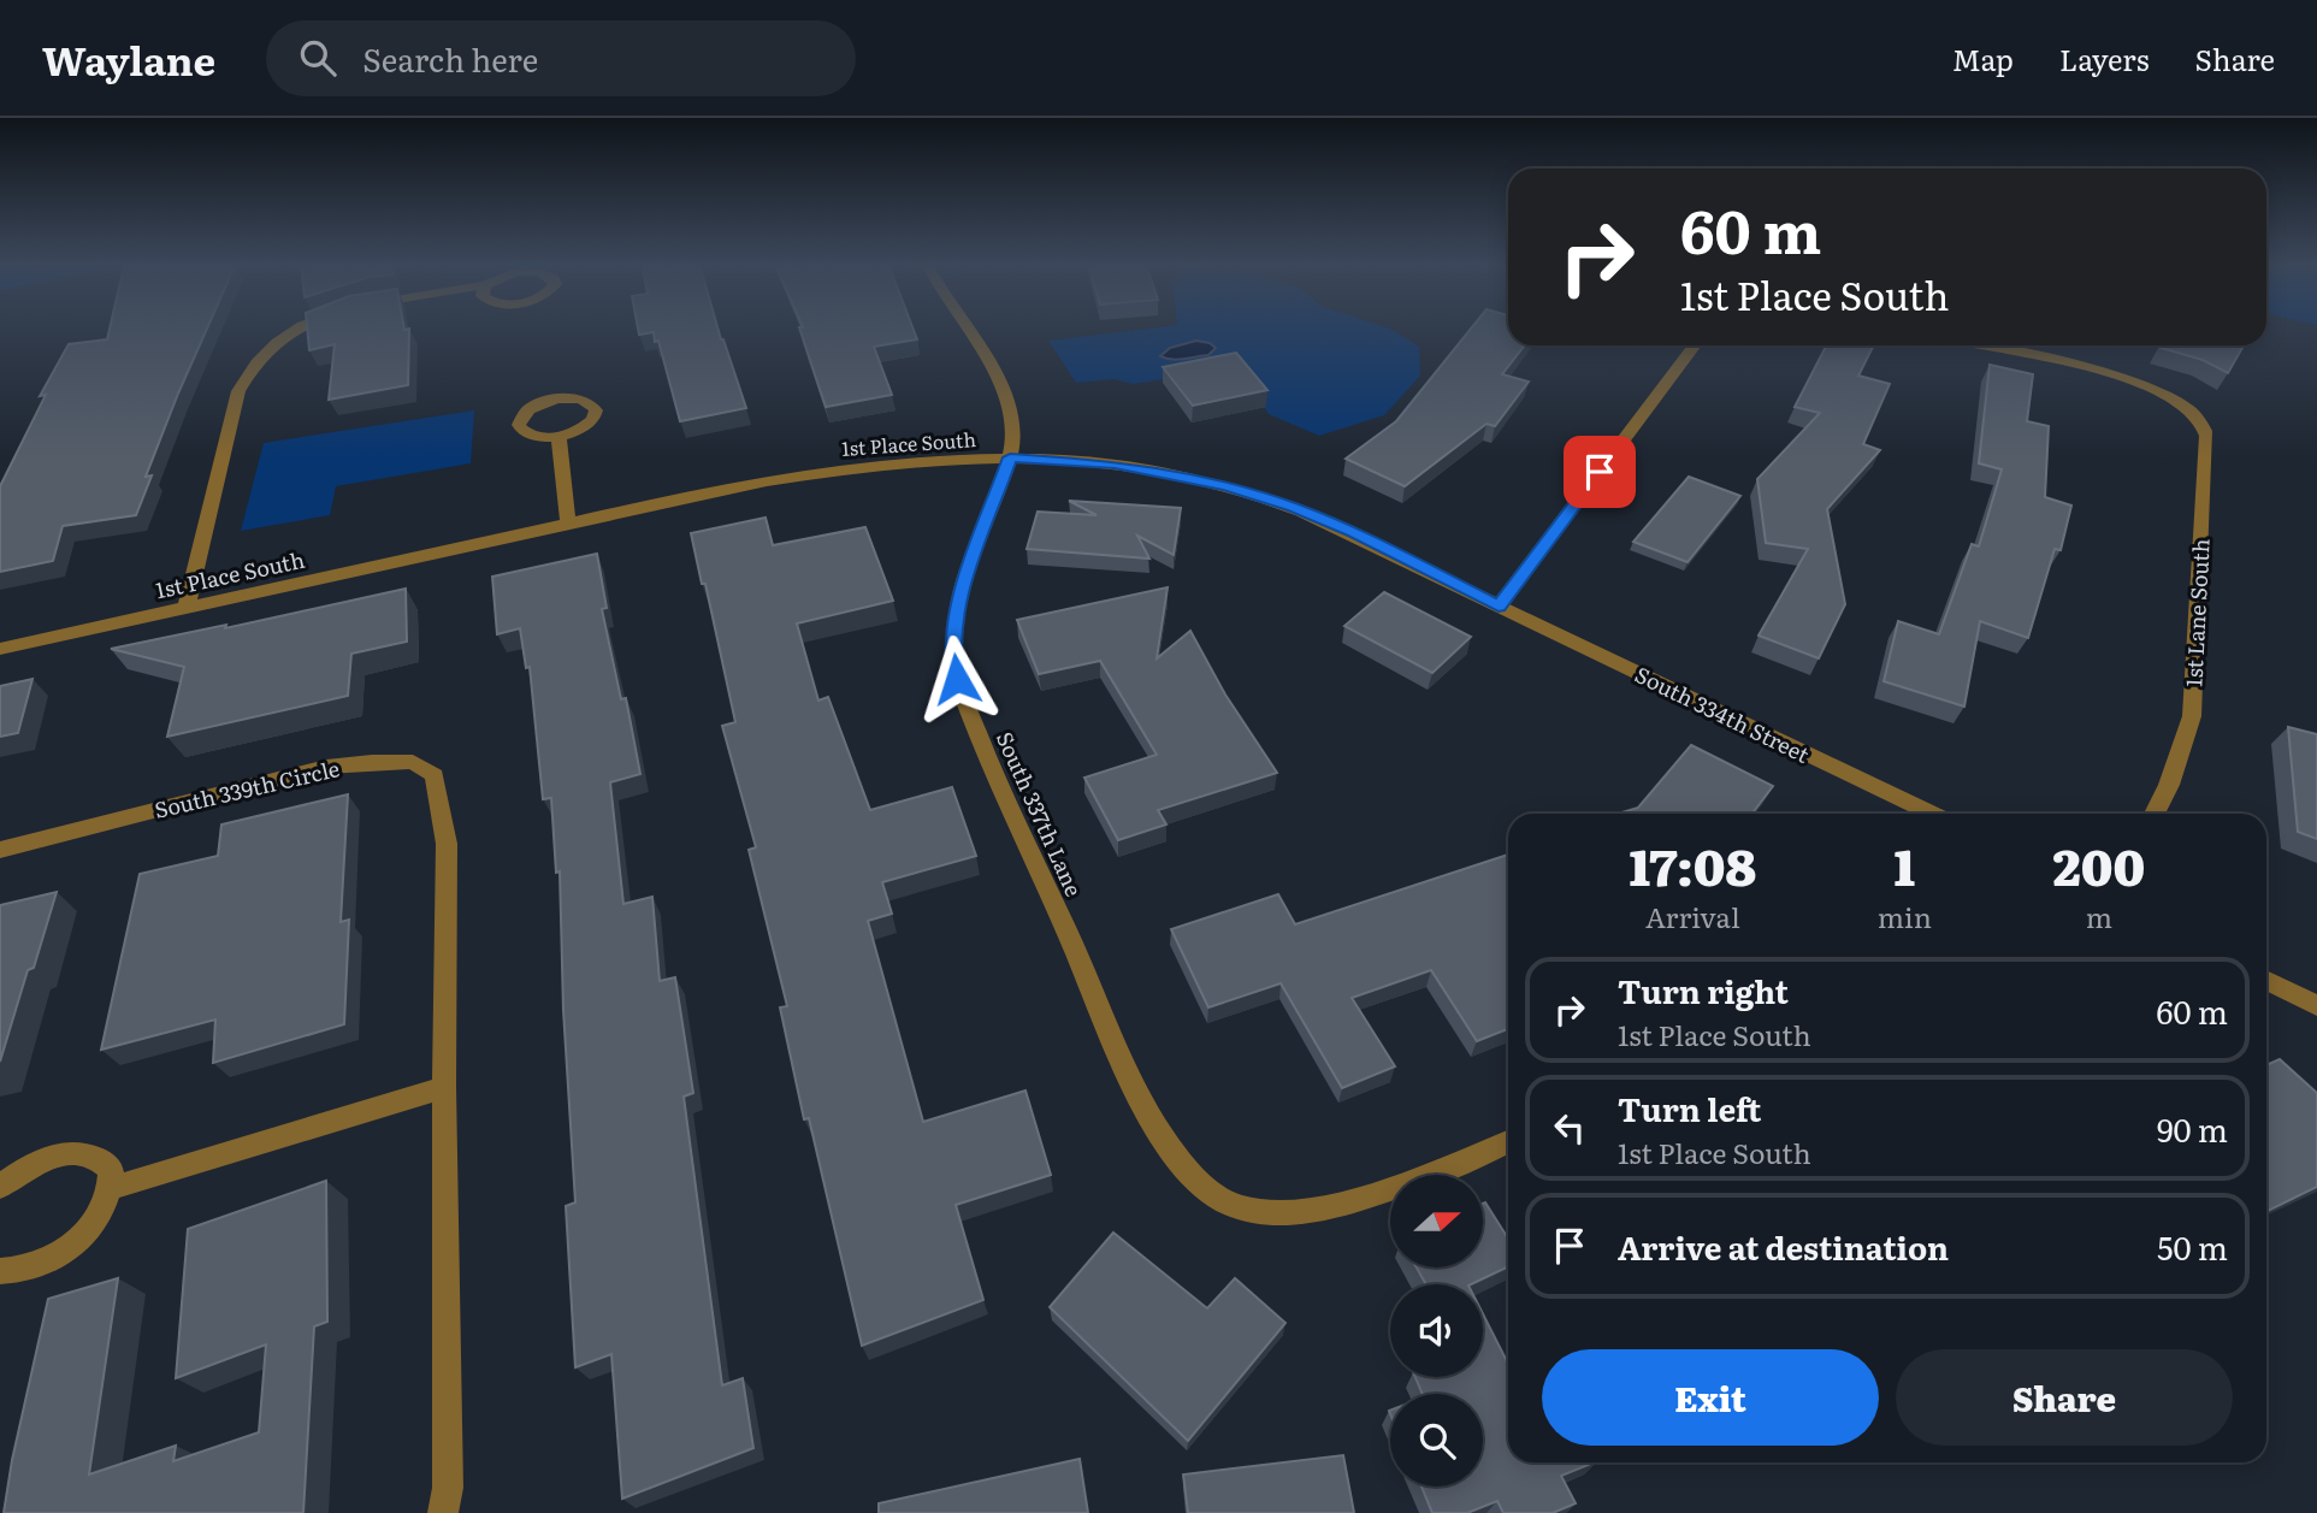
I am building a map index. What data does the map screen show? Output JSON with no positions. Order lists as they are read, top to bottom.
{
  "streets": {
    "street": [
      "1st Place South",
      "1st Lane South",
      "South 334th Street",
      "South 339th Circle",
      "South 337th Lane"
    ]
  },
  "crossings": [
    ["1st Place South", "South 334th Street"],
    ["1st Place South", "South 337th Lane"]
  ],
  "north": "right",
  "page": {
    "header": "Waylane",
    "search": "Search here",
    "nav": ["Map", "Layers", "Share"],
    "turn": ["60 m", "1st Place South"],
    "eta": [
      "17:08",
      "Arrival",
      "1",
      "min",
      "200",
      "m"
    ],
    "list": [
      {
        "name": "Turn right",
        "note": "1st Place South",
        "value": "60 m"
      },
      {
        "name": "Turn left",
        "note": "1st Place South",
        "value": "90 m"
      },
      {
        "name": "Arrive at destination",
        "value": "50 m"
      }
    ],
    "buttons": ["Exit", "Share"]
  }
}
